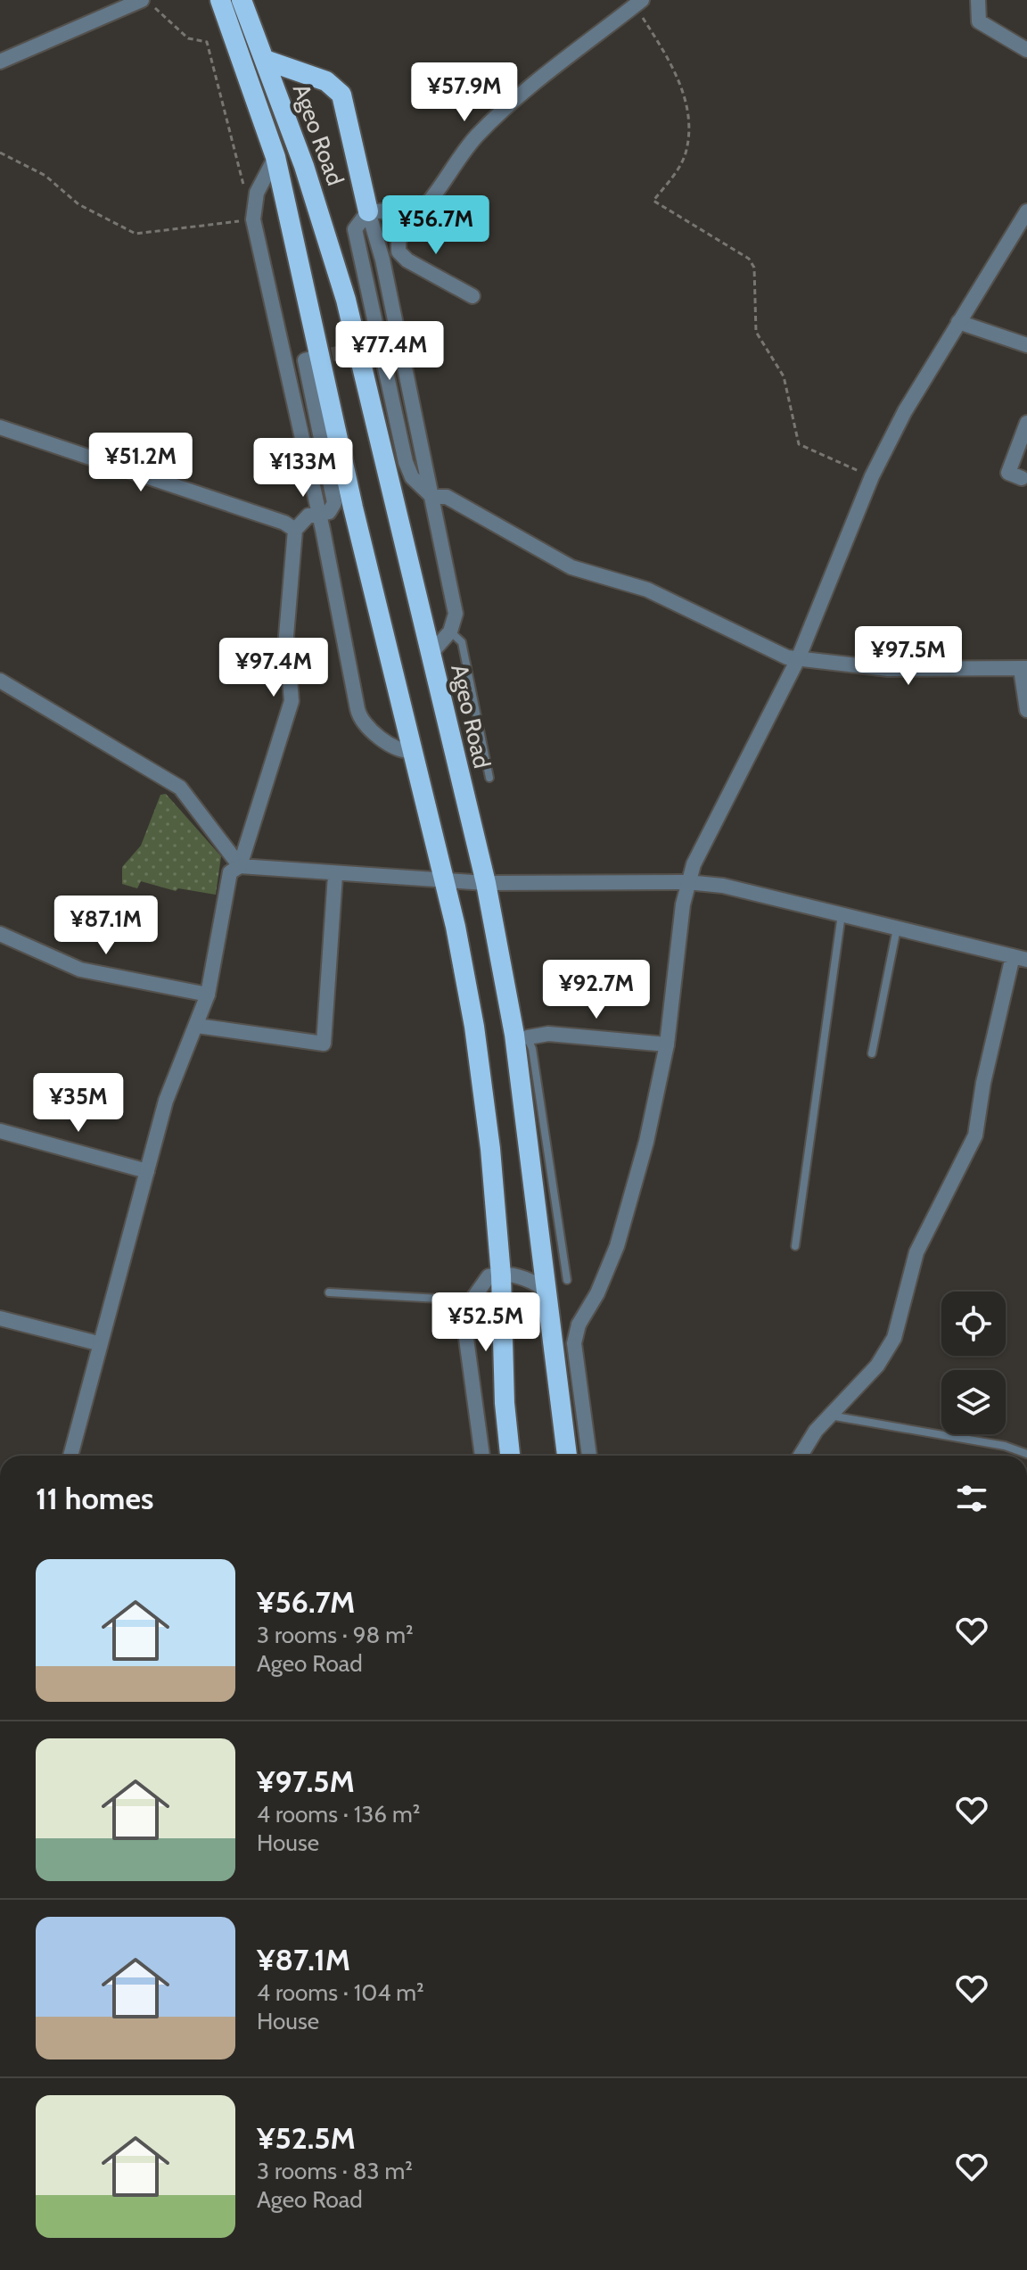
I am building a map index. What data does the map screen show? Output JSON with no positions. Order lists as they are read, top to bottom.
{
  "streets": {
    "highway": ["Ageo Road"]
  },
  "page": {
    "price": [
      "¥57.9M",
      "¥56.7M",
      "¥77.4M",
      "¥51.2M",
      "¥133M",
      "¥97.5M",
      "¥97.4M",
      "¥87.1M",
      "¥92.7M",
      "¥35M",
      "¥52.5M"
    ],
    "heading": "11 homes",
    "list": [
      {
        "name": "¥56.7M",
        "note": "3 rooms · 98 m² · Ageo Road"
      },
      {
        "name": "¥97.5M",
        "note": "4 rooms · 136 m² · House"
      },
      {
        "name": "¥87.1M",
        "note": "4 rooms · 104 m² · House"
      },
      {
        "name": "¥52.5M",
        "note": "3 rooms · 83 m² · Ageo Road"
      }
    ]
  }
}
